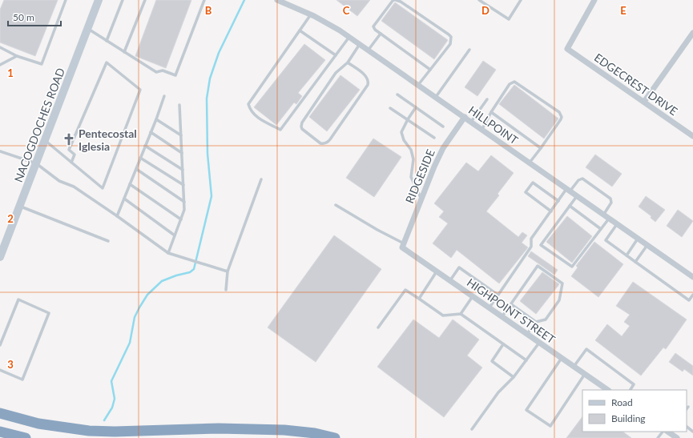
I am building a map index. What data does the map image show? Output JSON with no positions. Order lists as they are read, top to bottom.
{
  "streets": {
    "main road": ["NACOGDOCHES ROAD"],
    "street": [
      "EDGECREST DRIVE",
      "HILLPOINT",
      "RIDGESIDE",
      "HIGHPOINT STREET"
    ]
  },
  "crossings": [
    ["HILLPOINT", "RIDGESIDE"],
    ["RIDGESIDE", "HIGHPOINT STREET"]
  ],
  "places": {
    "church": ["Pentecostal Iglesia"]
  },
  "legend": ["Road", "Building"],
  "scale_bar": "50 m",
  "grid": {
    "columns": [
      "B",
      "C",
      "D",
      "E"
    ],
    "rows": ["1", "2", "3"]
  }
}
